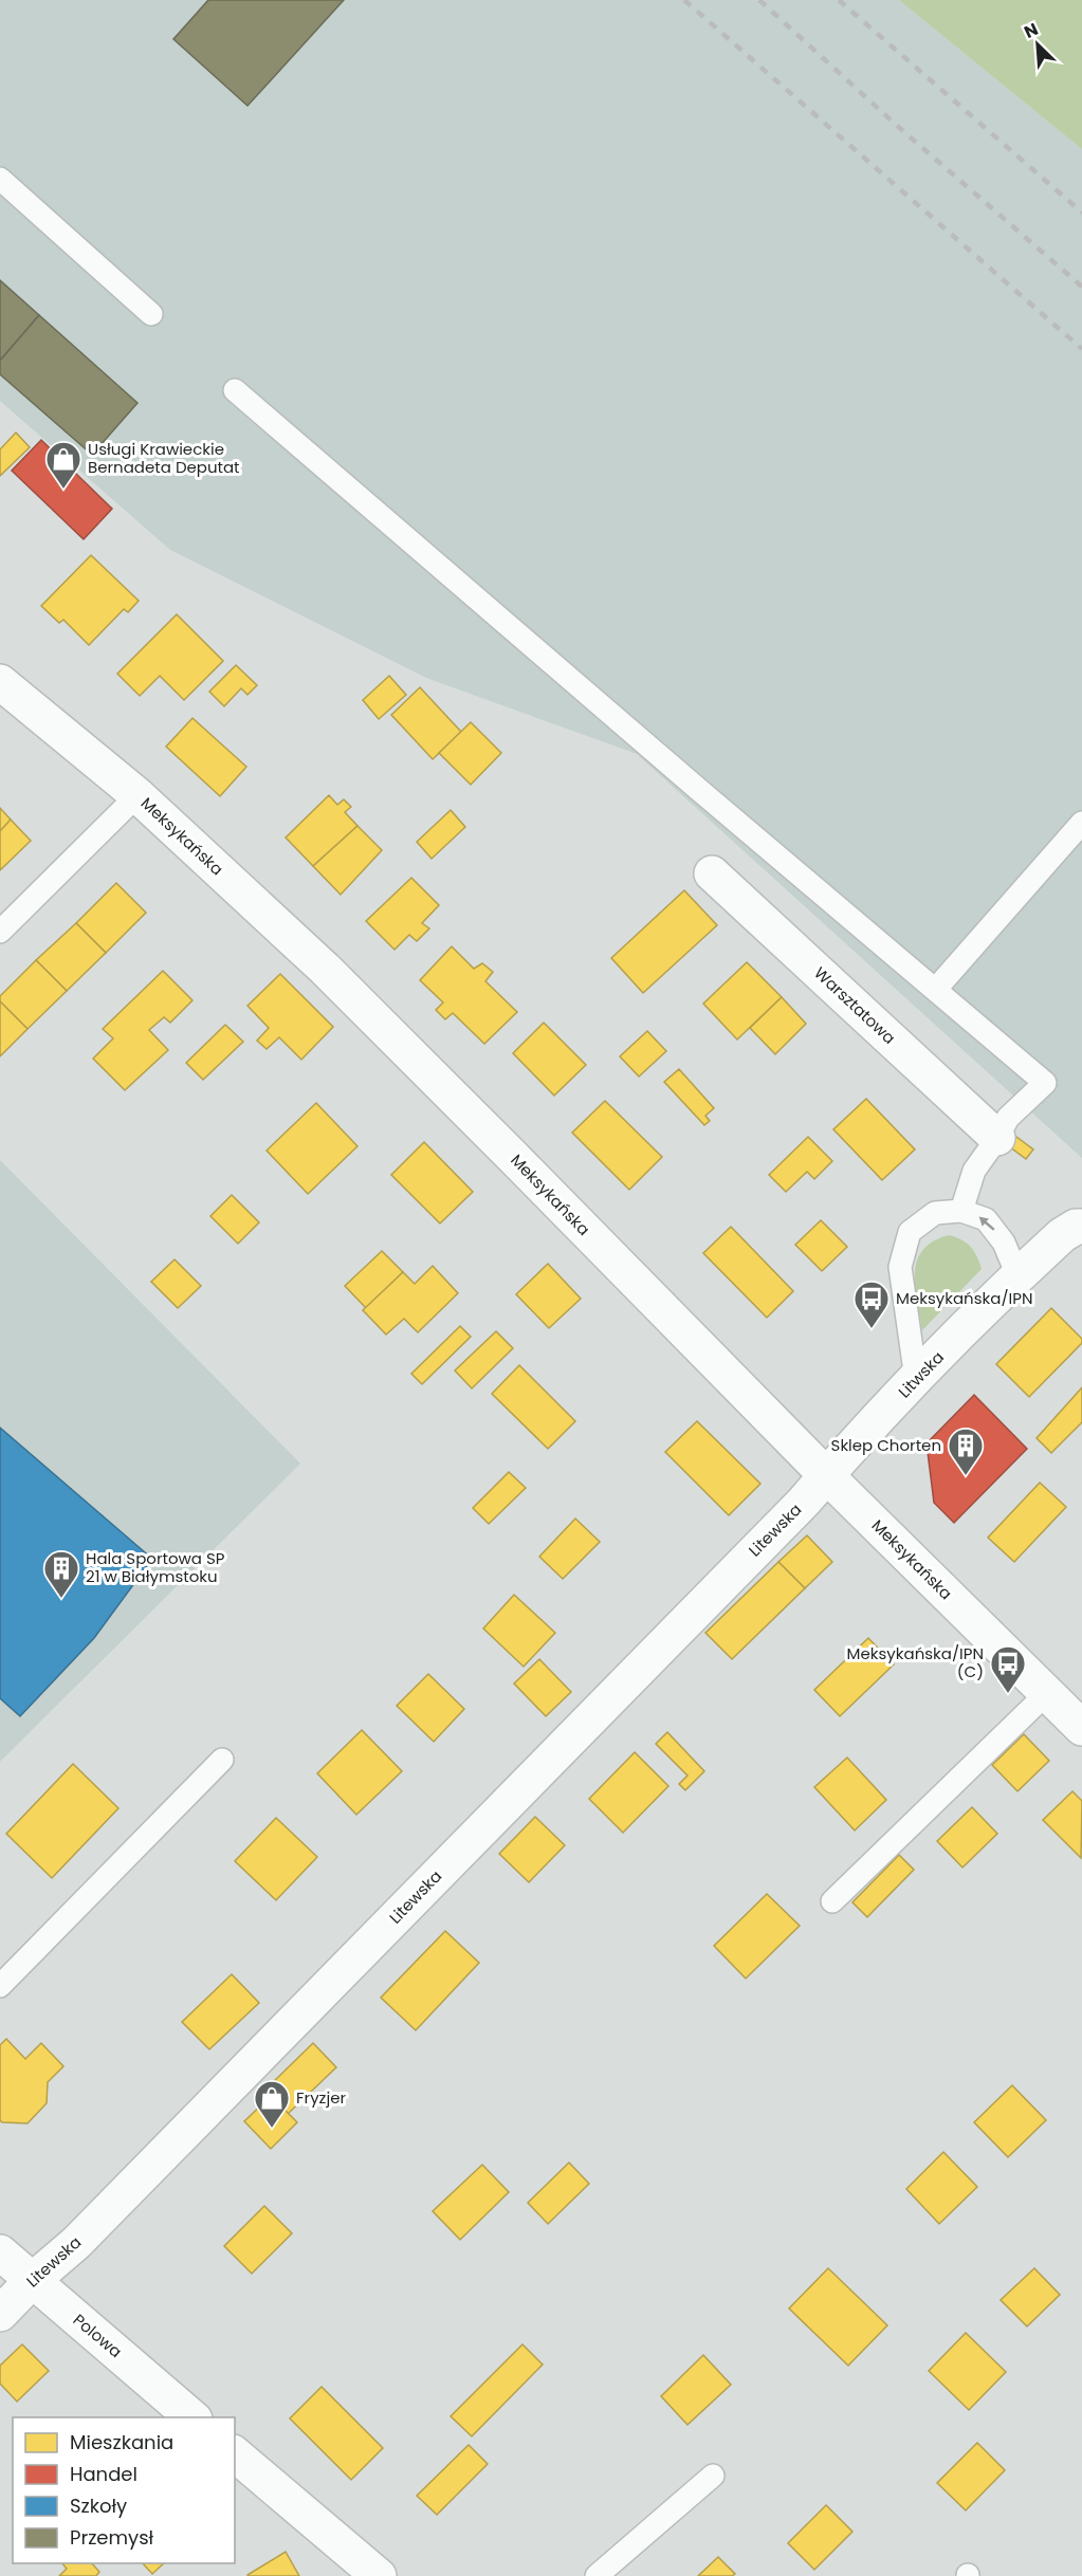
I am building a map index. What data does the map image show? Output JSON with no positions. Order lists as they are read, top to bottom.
{
  "streets": {
    "street": [
      "Meksykańska",
      "Warsztatowa",
      "Litwska",
      "Litewska",
      "Polowa"
    ]
  },
  "crossings": [
    ["Meksykańska", "Litwska"],
    ["Meksykańska", "Litewska"],
    ["Litwska", "Litewska"],
    ["Litewska", "Polowa"]
  ],
  "places": {
    "shop": ["Usługi Krawieckie Bernadeta Deputat", "Fryzjer"],
    "bus stop": ["Meksykańska/IPN", "Meksykańska/IPN (C)"],
    "building": ["Sklep Chorten", "Hala Sportowa SP 21 w Białymstoku"]
  },
  "legend": [
    "Mieszkania",
    "Handel",
    "Szkoły",
    "Przemysł"
  ],
  "north": "top left"
}
